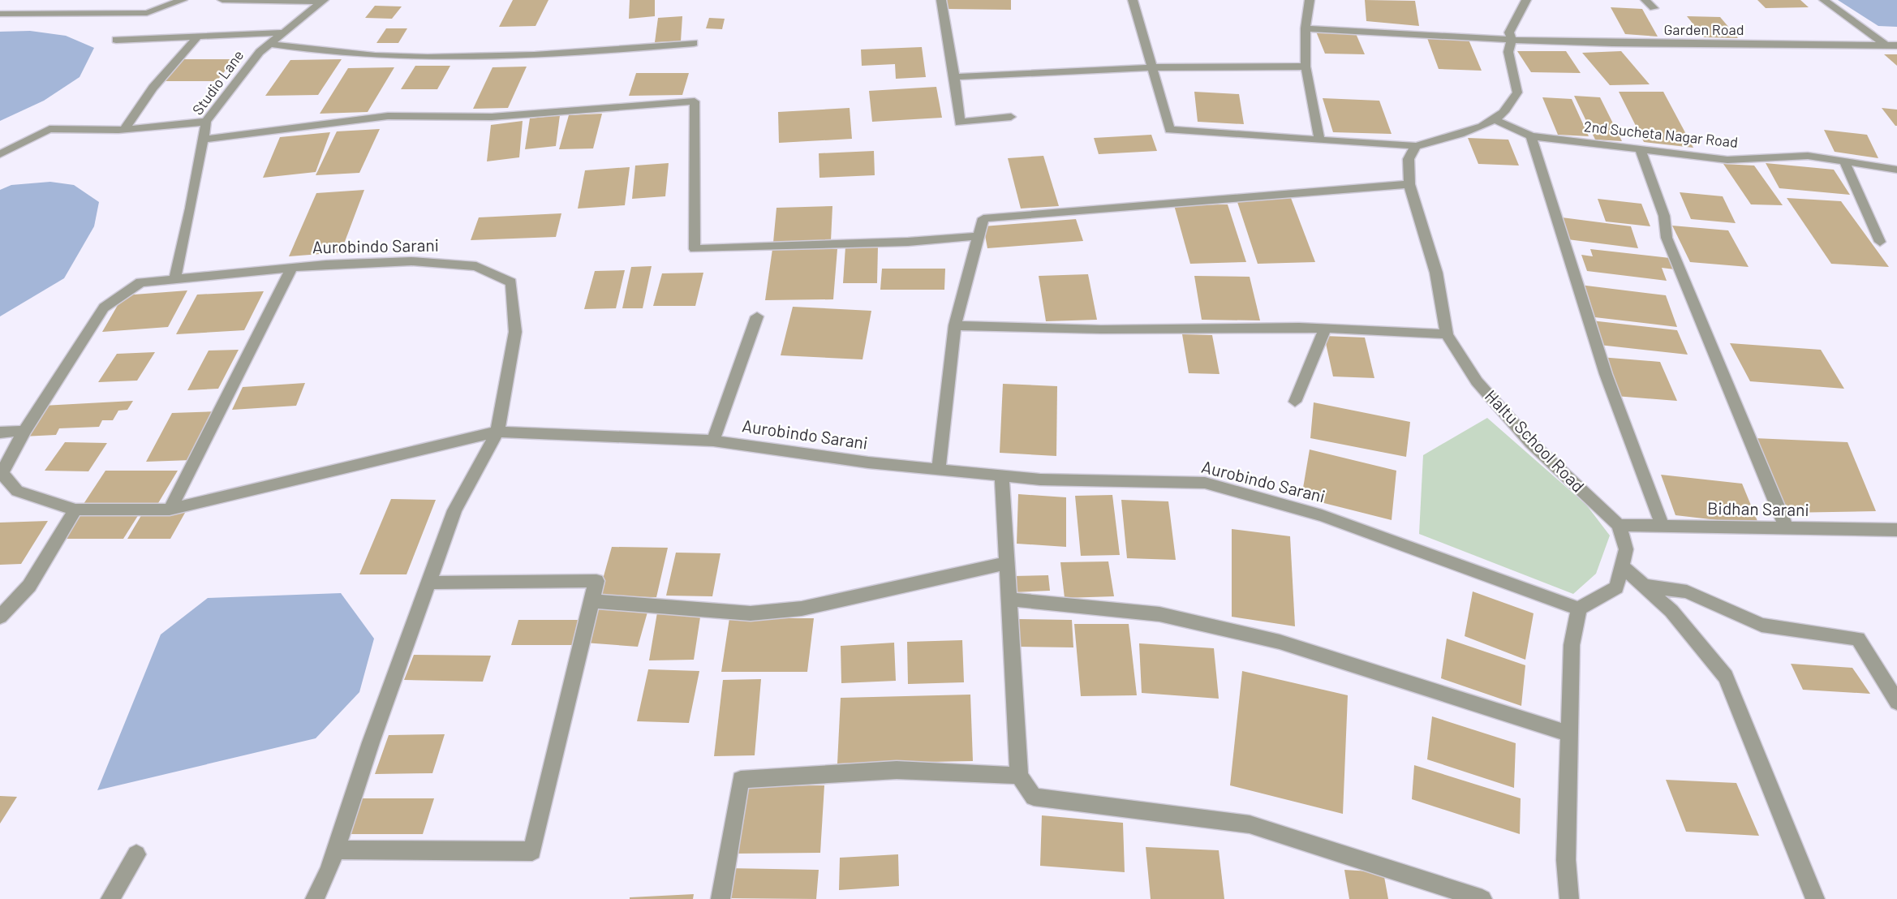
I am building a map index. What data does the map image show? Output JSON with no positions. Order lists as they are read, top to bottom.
{
  "streets": {
    "street": [
      "Garden Road",
      "Studio Lane",
      "2nd Sucheta Nagar Road",
      "Aurobindo Sarani",
      "Haltu School Road",
      "Bidhan Sarani"
    ]
  },
  "crossings": [
    ["Studio Lane", "Aurobindo Sarani"],
    ["Haltu School Road", "Bidhan Sarani"]
  ]
}
